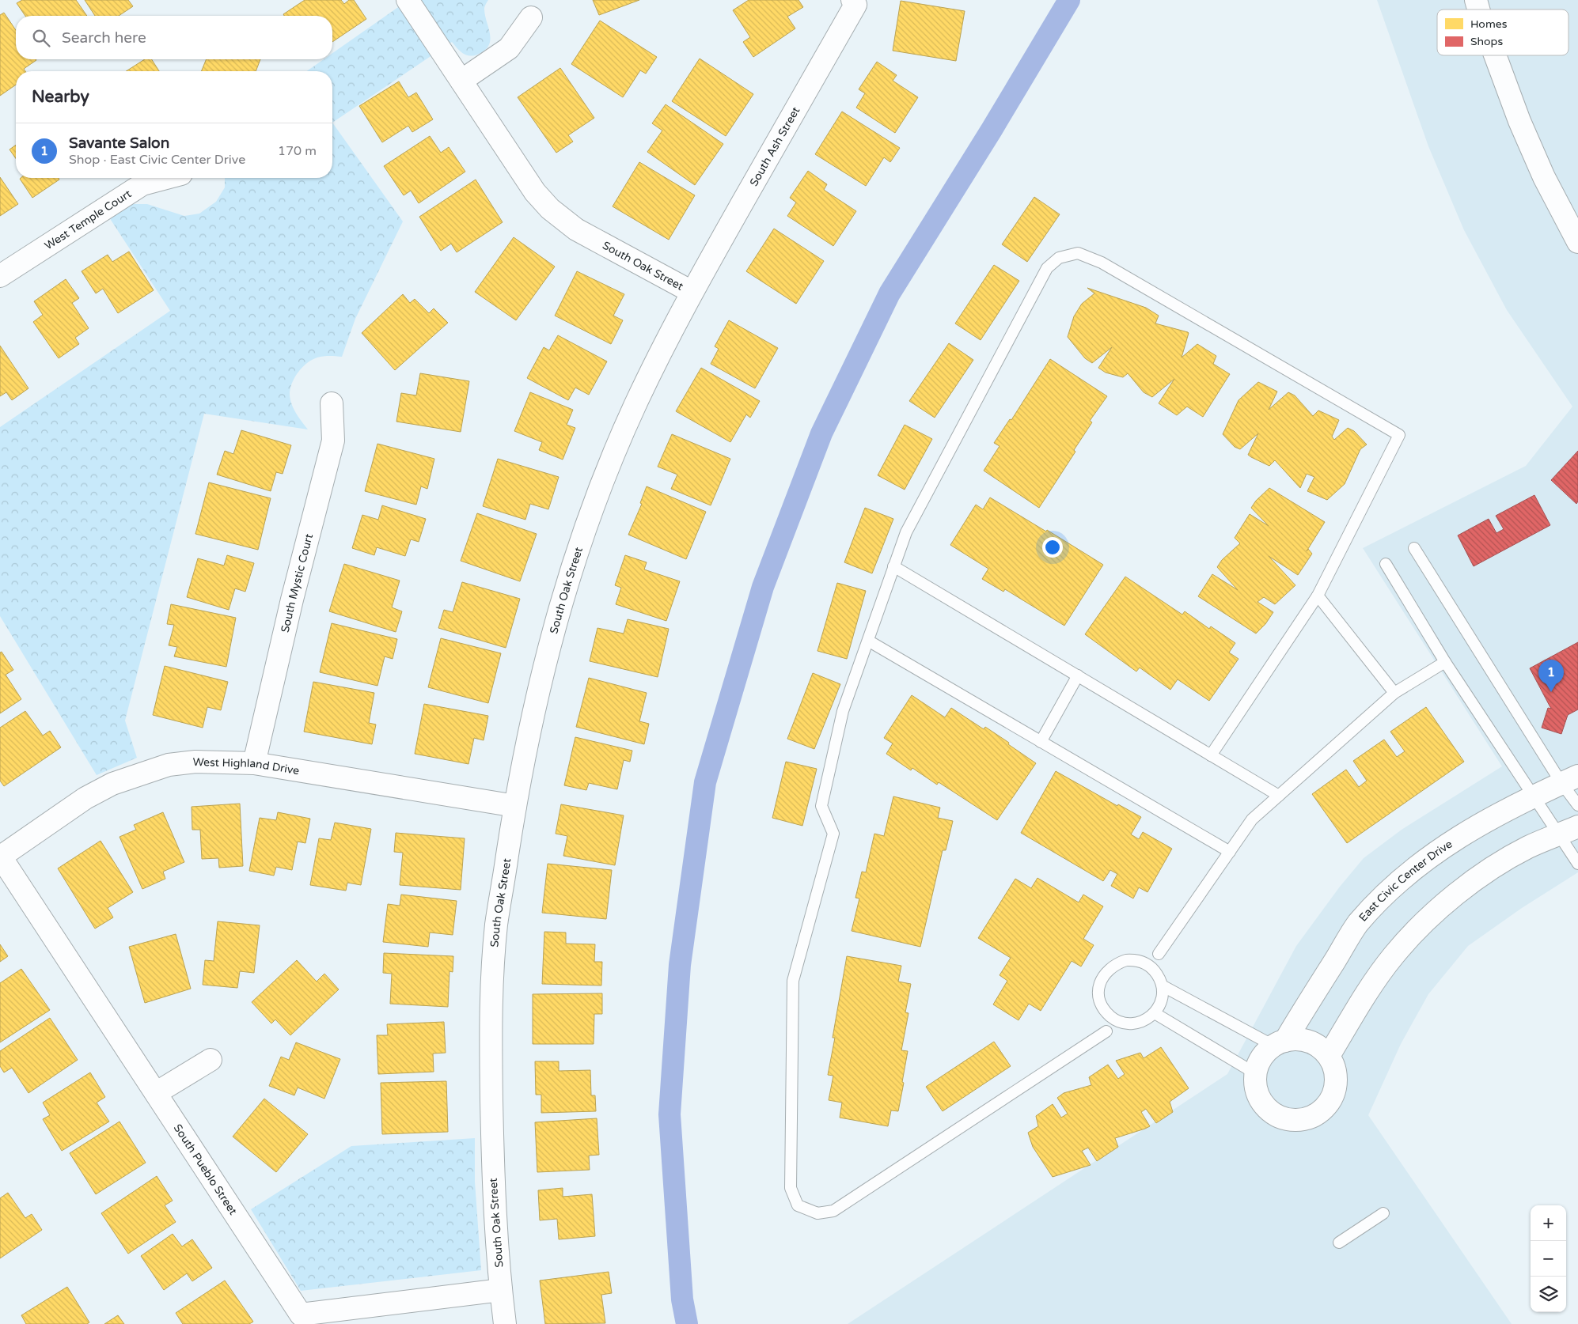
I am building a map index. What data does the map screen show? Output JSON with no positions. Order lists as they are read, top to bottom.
{
  "streets": {
    "street": [
      "South Ash Street",
      "West Temple Court",
      "South Oak Street",
      "South Mystic Court",
      "West Highland Drive",
      "East Civic Center Drive",
      "South Pueblo Street"
    ]
  },
  "crossings": [
    ["South Ash Street", "South Oak Street"],
    ["South Oak Street", "West Highland Drive"],
    ["South Oak Street", "South Pueblo Street"],
    ["South Mystic Court", "West Highland Drive"],
    ["West Highland Drive", "South Pueblo Street"]
  ],
  "legend": ["Homes", "Shops"],
  "page": {
    "search": "Search here",
    "heading": "Nearby",
    "list": [
      {
        "mark": "1",
        "name": "Savante Salon",
        "note": "Shop · East Civic Center Drive",
        "value": "170 m"
      }
    ],
    "pins": "1",
    "map_buttons": ["+", "−"]
  }
}
